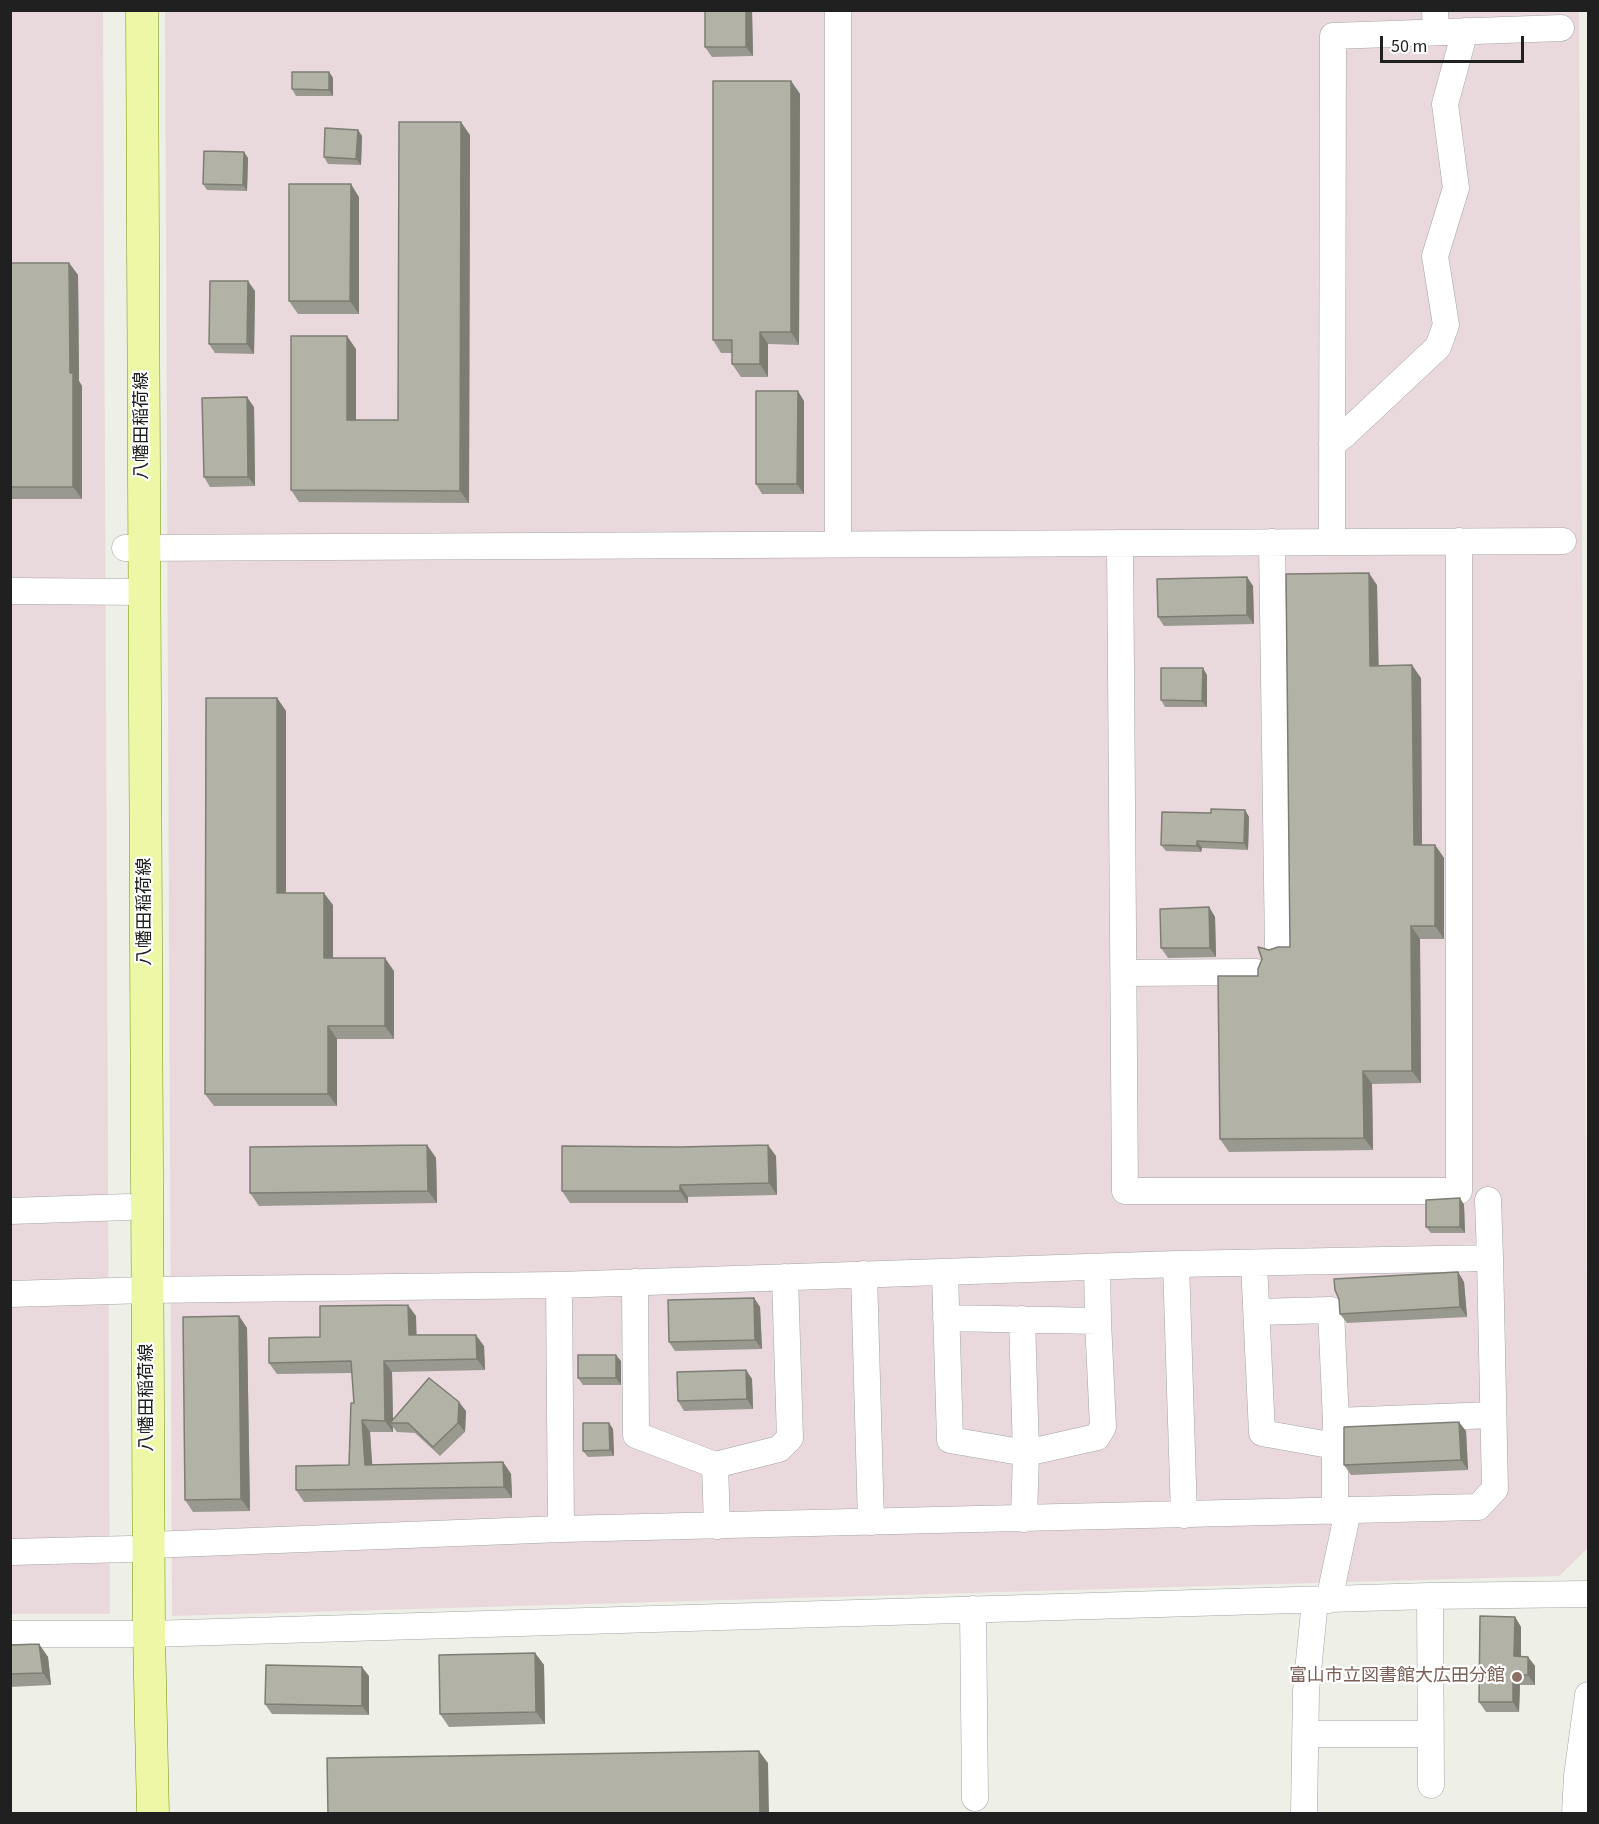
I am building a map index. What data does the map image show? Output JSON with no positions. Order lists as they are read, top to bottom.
{
  "streets": {
    "main road": ["八幡田稲荷線"]
  },
  "places": ["富山市立図書館大広田分館"],
  "scale_bar": "50 m"
}
